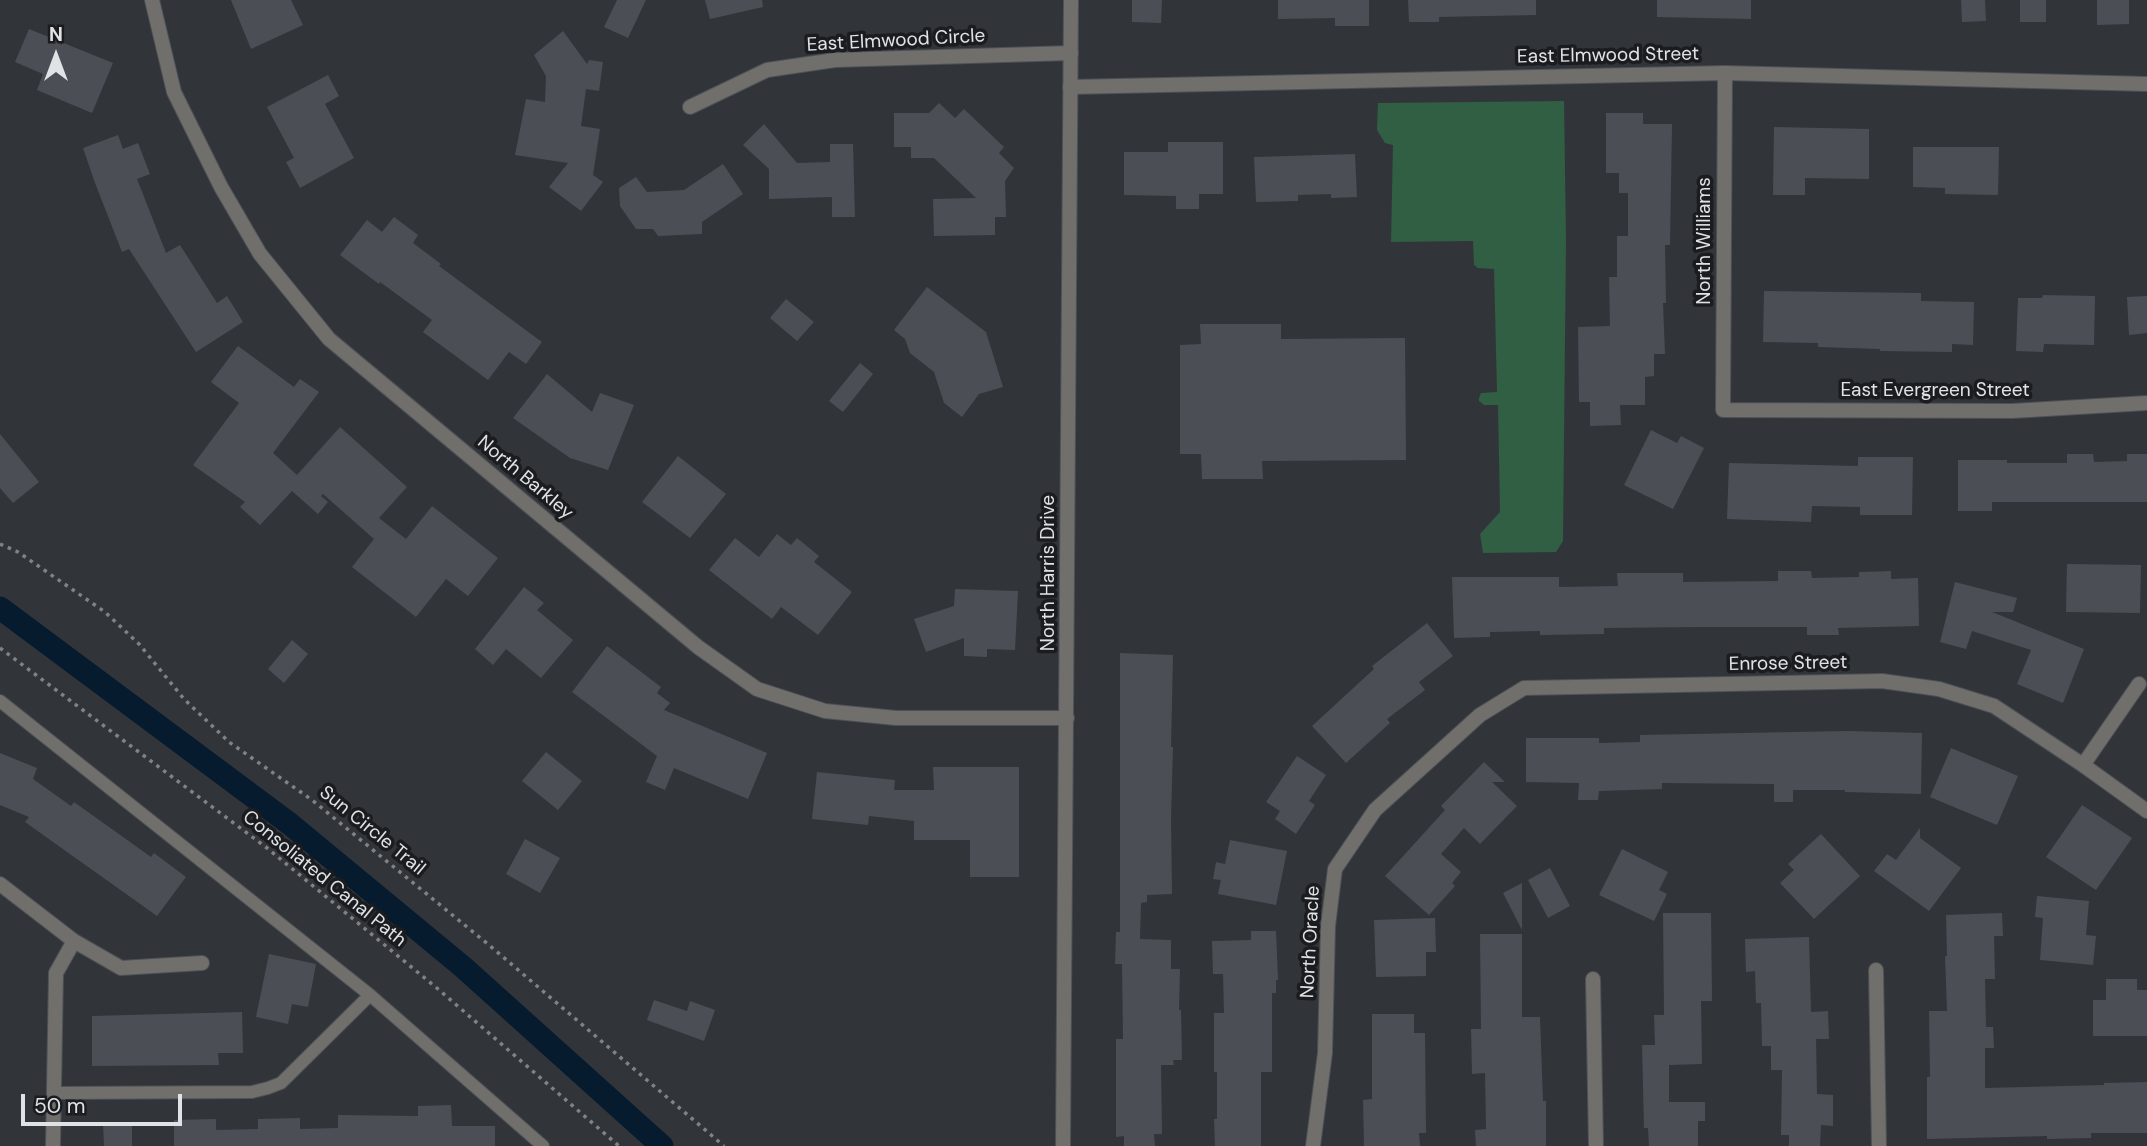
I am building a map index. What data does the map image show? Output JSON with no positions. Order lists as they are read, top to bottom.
{
  "streets": {
    "street": [
      "East Elmwood Circle",
      "East Elmwood Street",
      "North Williams",
      "East Evergreen Street",
      "North Barkley",
      "North Harris Drive",
      "Enrose Street",
      "North Oracle"
    ],
    "path": ["Sun Circle Trail", "Consoliated Canal Path"]
  },
  "crossings": [
    ["East Elmwood Circle", "North Harris Drive"],
    ["East Elmwood Street", "North Williams"],
    ["East Elmwood Street", "North Harris Drive"],
    ["North Williams", "East Evergreen Street"],
    ["North Barkley", "North Harris Drive"],
    ["Enrose Street", "North Oracle"]
  ],
  "scale_bar": "50 m",
  "north": "top"
}
